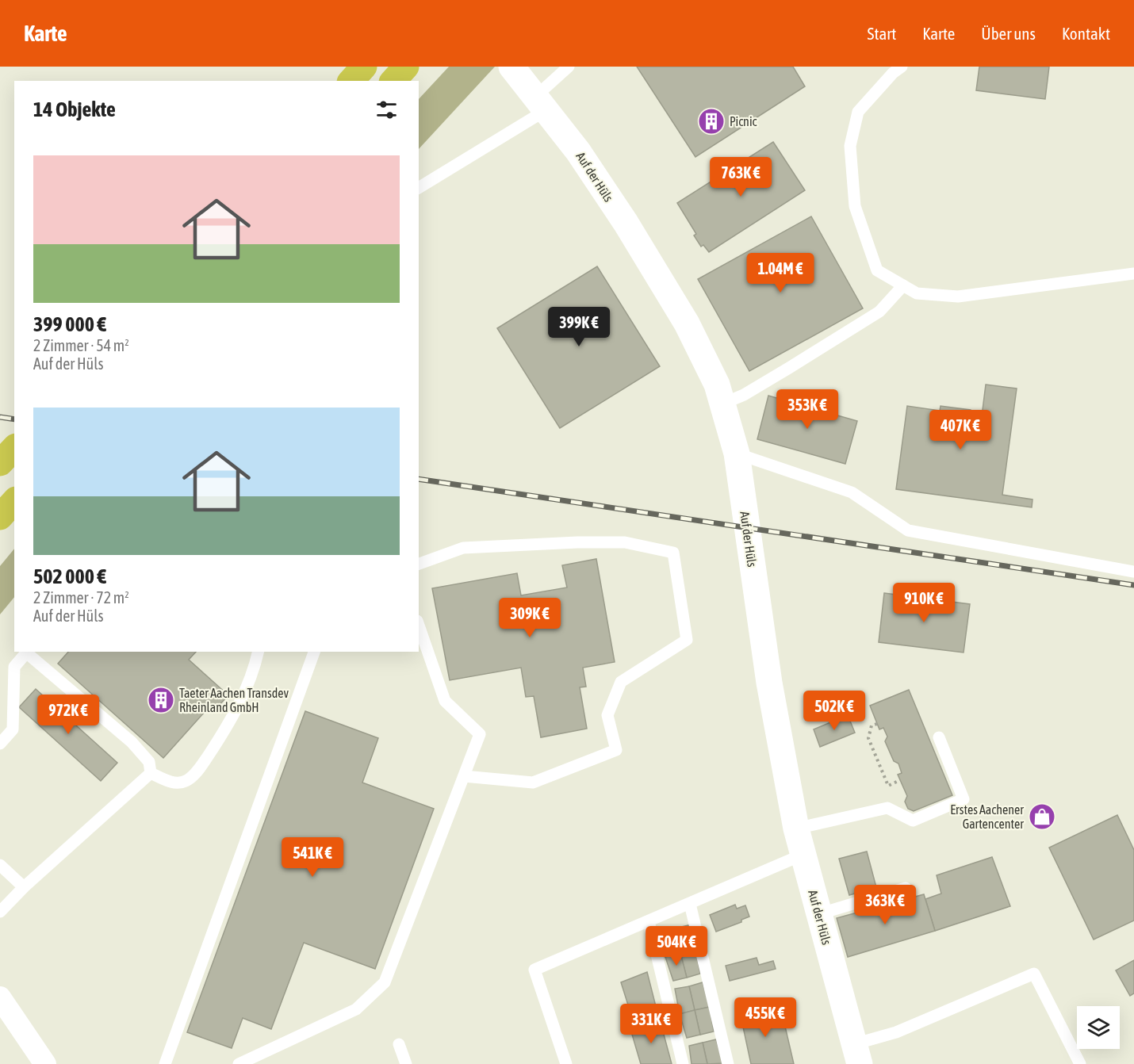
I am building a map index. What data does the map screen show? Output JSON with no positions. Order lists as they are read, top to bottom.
{
  "streets": {
    "street": ["Auf der Hüls"]
  },
  "places": {
    "building": ["Picnic", "Taeter Aachen Transdev Rheinland GmbH"],
    "shop": ["Erstes Aachener Gartencenter"]
  },
  "page": {
    "header": "Karte",
    "nav": [
      "Start",
      "Karte",
      "Über uns",
      "Kontakt"
    ],
    "heading": "14 Objekte",
    "list": [
      {
        "name": "399 000 €",
        "note": "2 Zimmer · 54 m² · Auf der Hüls"
      },
      {
        "name": "502 000 €",
        "note": "2 Zimmer · 72 m² · Auf der Hüls"
      }
    ],
    "price": [
      "763K €",
      "1.04M €",
      "399K €",
      "353K €",
      "407K €",
      "910K €",
      "309K €",
      "502K €",
      "972K €",
      "541K €",
      "363K €",
      "504K €",
      "455K €",
      "331K €"
    ]
  }
}
